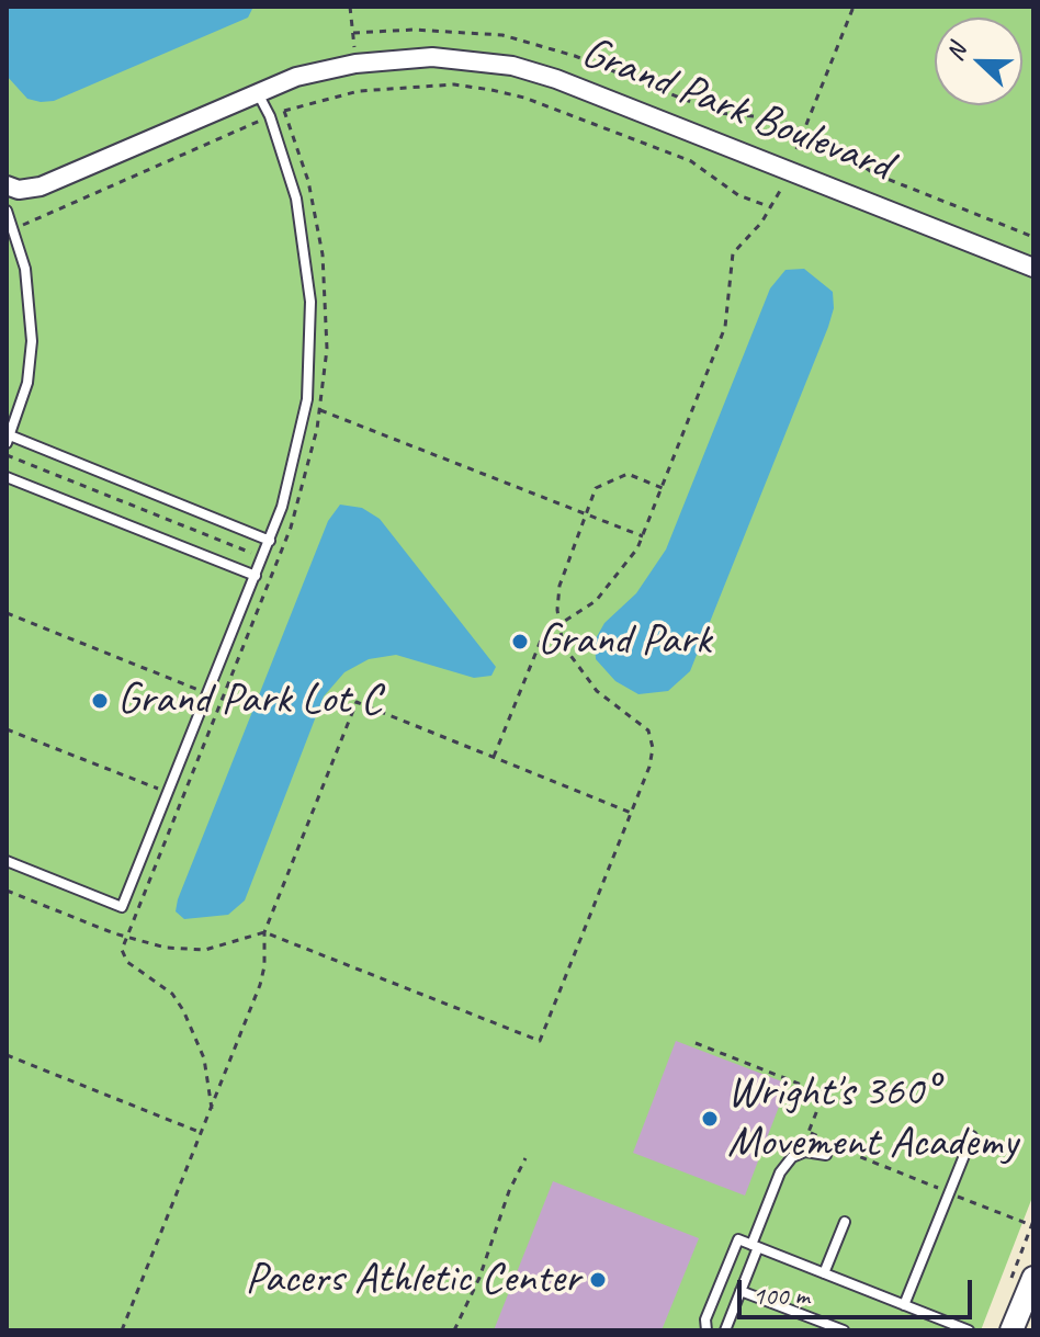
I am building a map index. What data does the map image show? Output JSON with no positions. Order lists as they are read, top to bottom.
{
  "streets": {
    "street": ["Grand Park Boulevard"]
  },
  "places": [
    "Grand Park",
    "Grand Park Lot C",
    "Wright's 360° Movement Academy",
    "Pacers Athletic Center"
  ],
  "scale_bar": "100 m",
  "north": "left"
}
